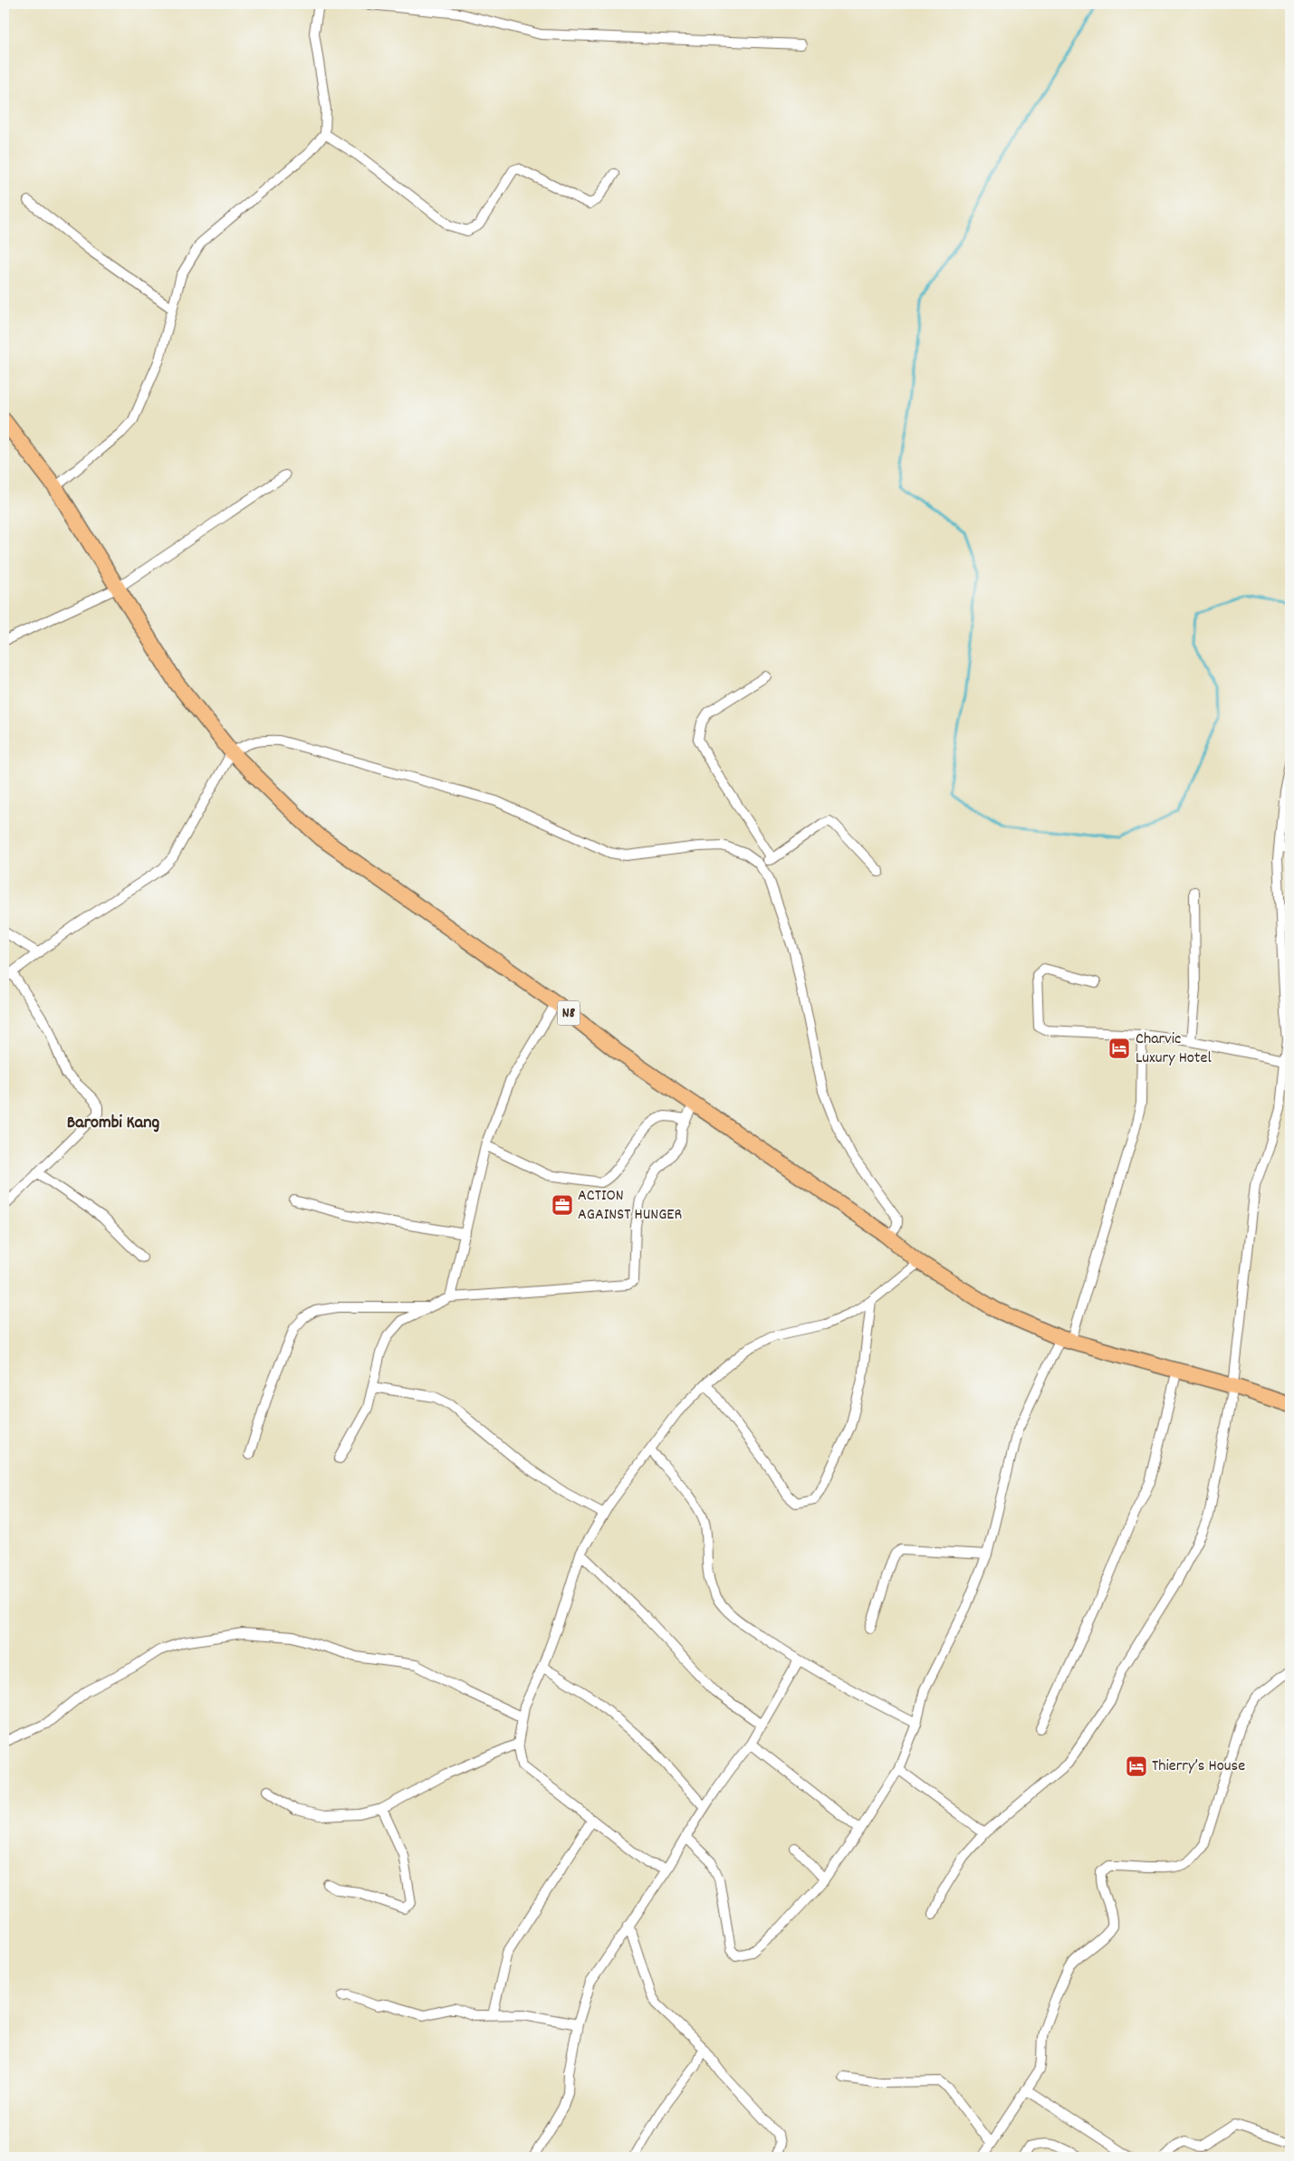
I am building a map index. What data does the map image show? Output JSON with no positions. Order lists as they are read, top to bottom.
{
  "streets": {
    "highway": ["N8"]
  },
  "districts": ["Barombi Kang"],
  "places": {
    "hotel": ["Charvic Luxury Hotel", "Thierry’s House"],
    "office": ["ACTION AGAINST HUNGER"]
  }
}
